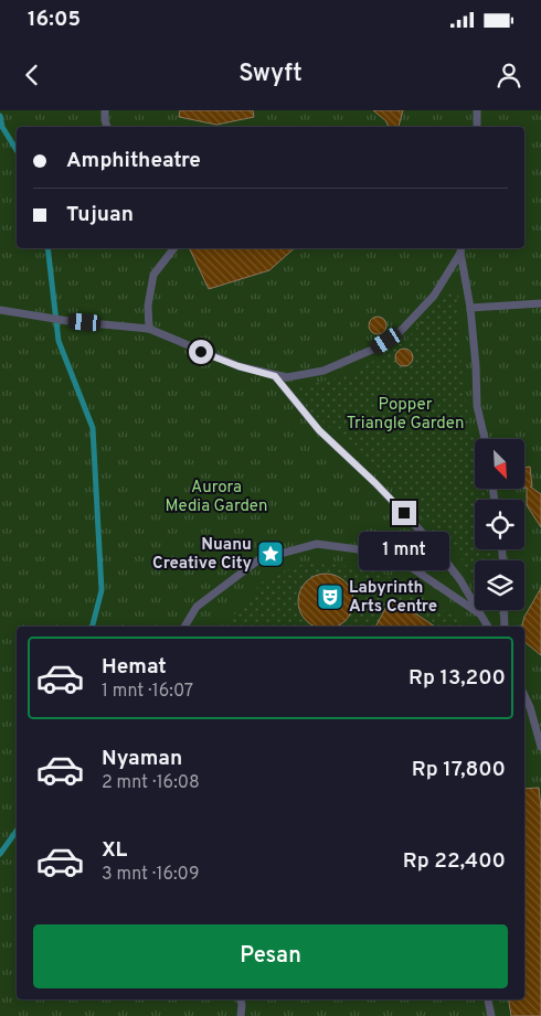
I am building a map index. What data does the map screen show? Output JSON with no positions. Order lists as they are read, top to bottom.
{
  "parks": ["Popper Triangle Garden", "Aurora Media Garden"],
  "places": {
    "place": ["Nuanu Creative City"],
    "theatre": ["Labyrinth Arts Centre"]
  },
  "north": "bottom right",
  "page": {
    "status": "16:05",
    "header": "Swyft",
    "banner": ["Amphitheatre", "Tujuan"],
    "bubble": "1 mnt",
    "list": [
      {
        "name": "Hemat",
        "note": "1 mnt · 16:07",
        "value": "Rp 13,200"
      },
      {
        "name": "Nyaman",
        "note": "2 mnt · 16:08",
        "value": "Rp 17,800"
      },
      {
        "name": "XL",
        "note": "3 mnt · 16:09",
        "value": "Rp 22,400"
      }
    ],
    "buttons": "Pesan"
  }
}
